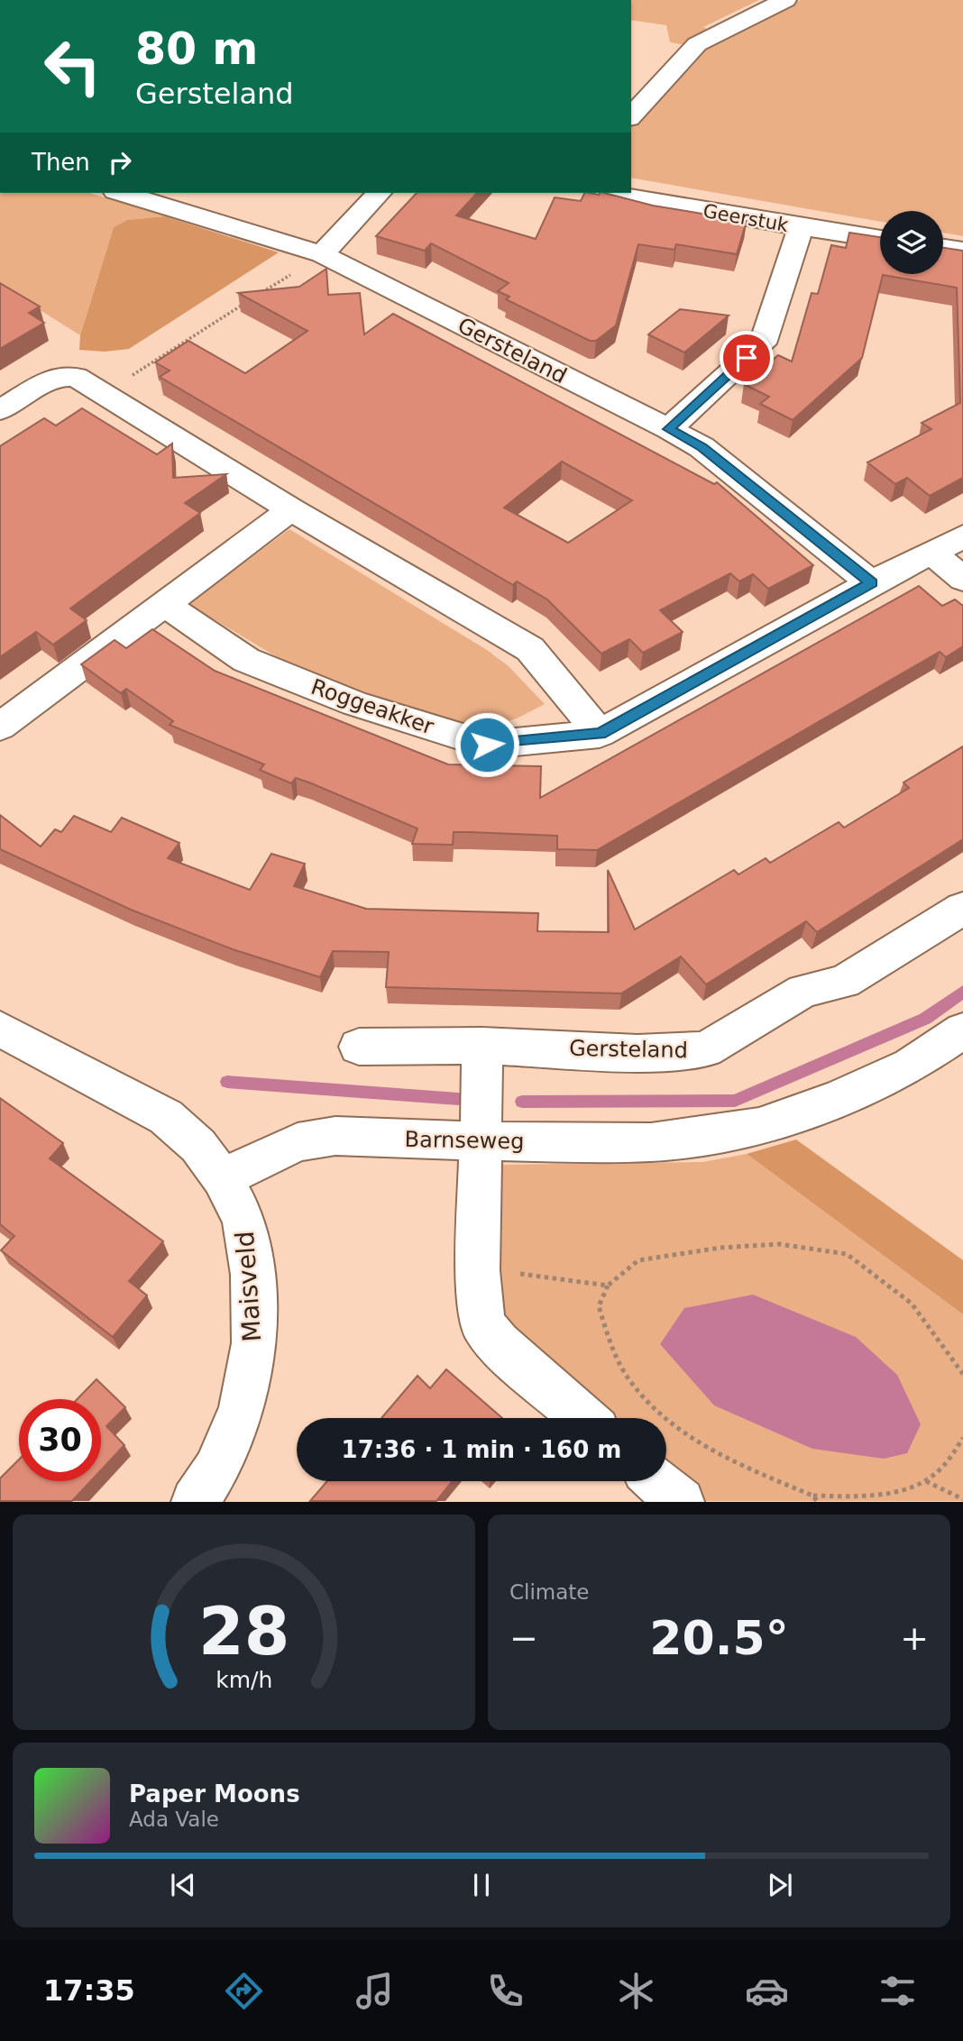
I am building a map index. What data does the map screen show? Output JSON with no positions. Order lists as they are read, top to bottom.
{
  "streets": {
    "street": [
      "Geerstuk",
      "Gersteland",
      "Roggeakker",
      "Barnseweg",
      "Maisveld"
    ]
  },
  "crossings": [
    ["Gersteland", "Roggeakker"],
    ["Barnseweg", "Maisveld"]
  ],
  "page": {
    "turn": ["80 m", "Gersteland"],
    "then": "Then",
    "limit": "30",
    "trip": "17:36 · 1 min · 160 m",
    "tile": "Climate",
    "heat": ["−", "20.5°", "+"],
    "song": ["Paper Moons", "Ada Vale"],
    "tabs": "17:35",
    "gauge": ["28", "km/h"]
  }
}
